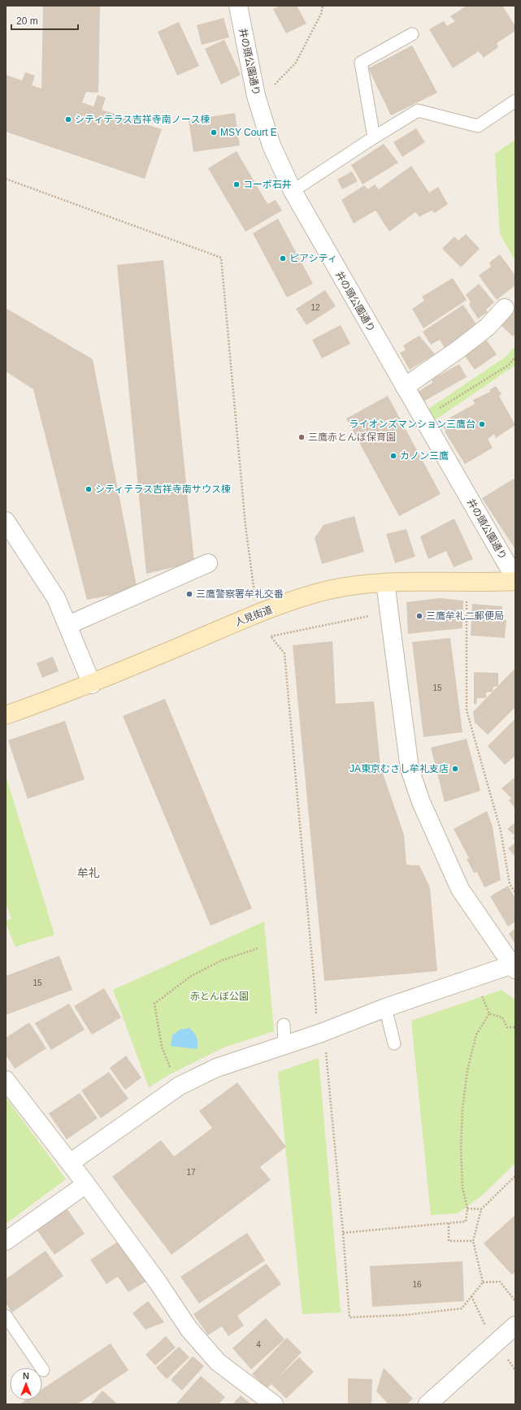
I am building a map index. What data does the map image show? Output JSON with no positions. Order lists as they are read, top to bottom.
{
  "streets": {
    "main road": ["人見街道"],
    "street": ["井の頭公園通り"]
  },
  "crossings": [
    ["井の頭公園通り", "人見街道"]
  ],
  "districts": ["牟礼"],
  "parks": ["赤とんぼ公園"],
  "places": [
    "シティテラス吉祥寺南ノース棟",
    "MSY Court E",
    "コーポ石井",
    "ピアシティ",
    "ライオンズマンション三鷹台",
    "三鷹赤とんぼ保育園",
    "カノン三鷹",
    "シティテラス吉祥寺南サウス棟",
    "三鷹警察署牟礼交番",
    "三鷹牟礼二郵便局",
    "JA東京むさし牟礼支店"
  ],
  "house_numbers": [
    "12",
    "15",
    "15",
    "17",
    "16",
    "4"
  ],
  "scale_bar": "20 m",
  "north": "top"
}
